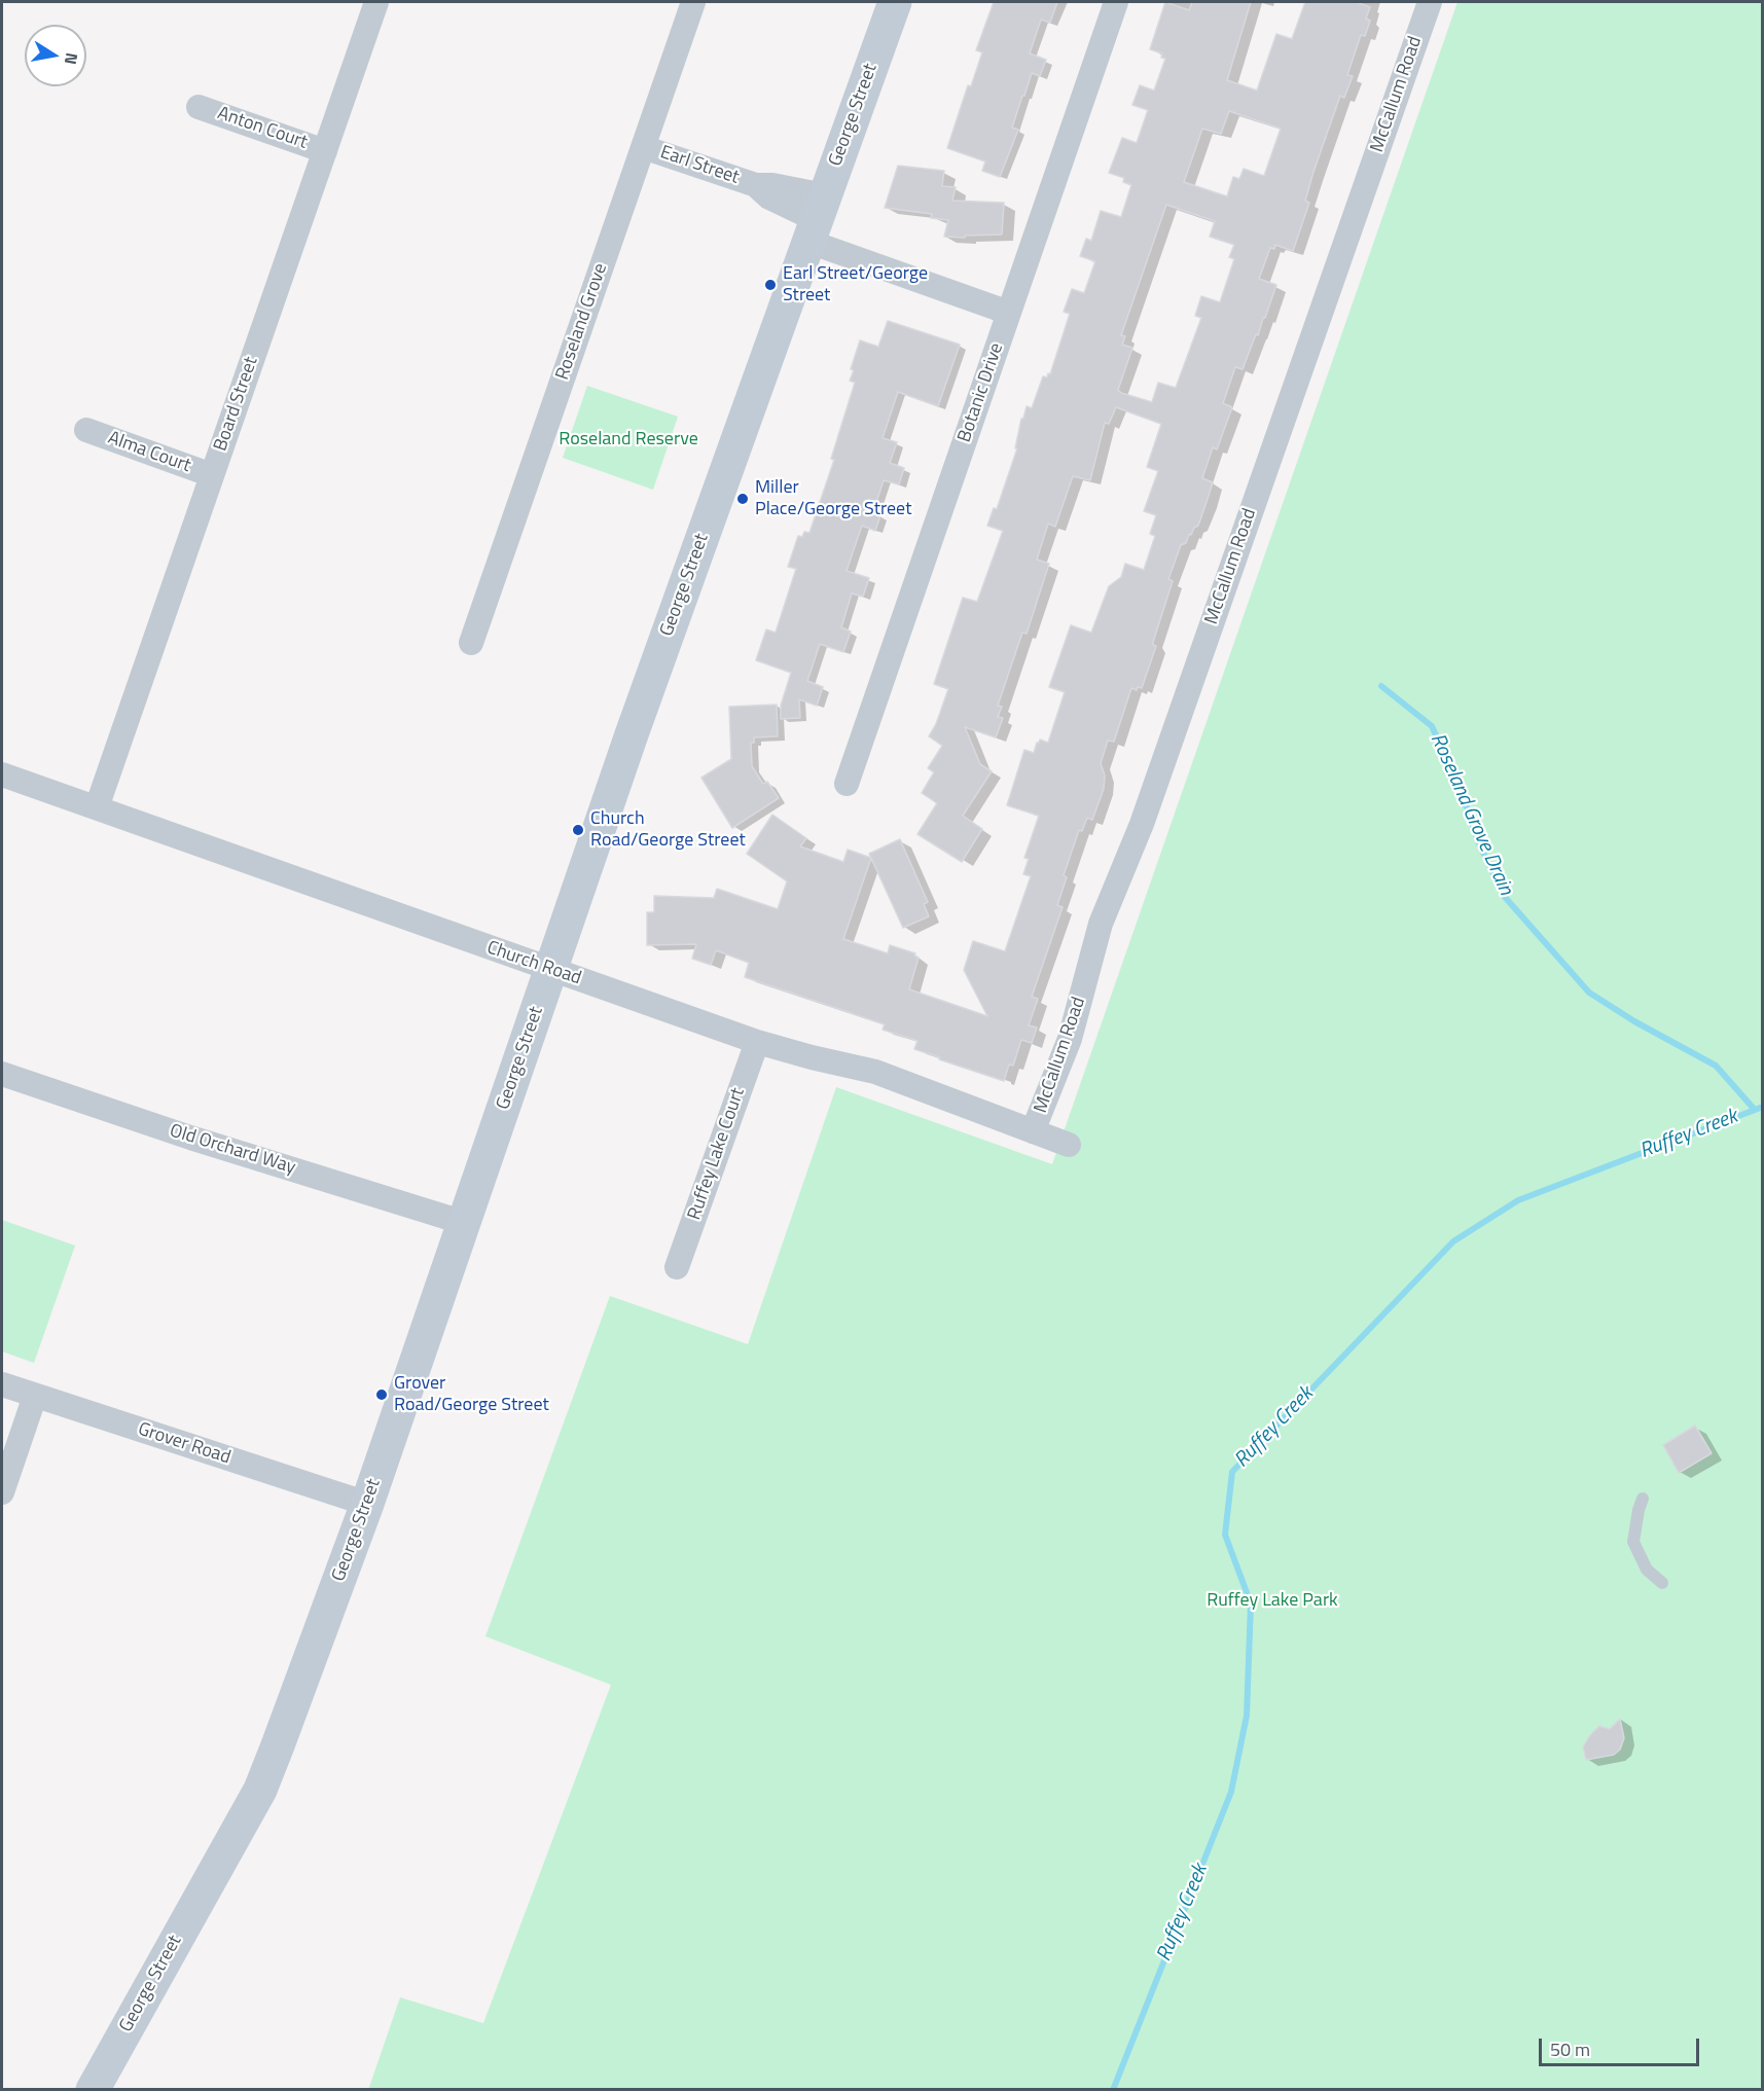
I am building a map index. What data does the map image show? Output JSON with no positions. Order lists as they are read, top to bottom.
{
  "streets": {
    "main road": ["George Street"],
    "street": [
      "McCallum Road",
      "Anton Court",
      "Earl Street",
      "Roseland Grove",
      "Botanic Drive",
      "Board Street",
      "Alma Court",
      "Church Road",
      "Old Orchard Way",
      "Ruffey Lake Court",
      "Grover Road"
    ]
  },
  "crossings": [
    ["McCallum Road", "Church Road"],
    ["George Street", "Earl Street"],
    ["George Street", "Church Road"],
    ["George Street", "Old Orchard Way"],
    ["George Street", "Grover Road"],
    ["Anton Court", "Board Street"],
    ["Earl Street", "Roseland Grove"],
    ["Earl Street", "Botanic Drive"],
    ["Board Street", "Alma Court"],
    ["Board Street", "Church Road"],
    ["Church Road", "Ruffey Lake Court"]
  ],
  "water": ["Roseland Grove Drain", "Ruffey Creek"],
  "parks": ["Roseland Reserve", "Ruffey Lake Park"],
  "places": [
    "Earl Street/George Street",
    "Miller Place/George Street",
    "Church Road/George Street",
    "Grover Road/George Street"
  ],
  "scale_bar": "50 m",
  "north": "right"
}
